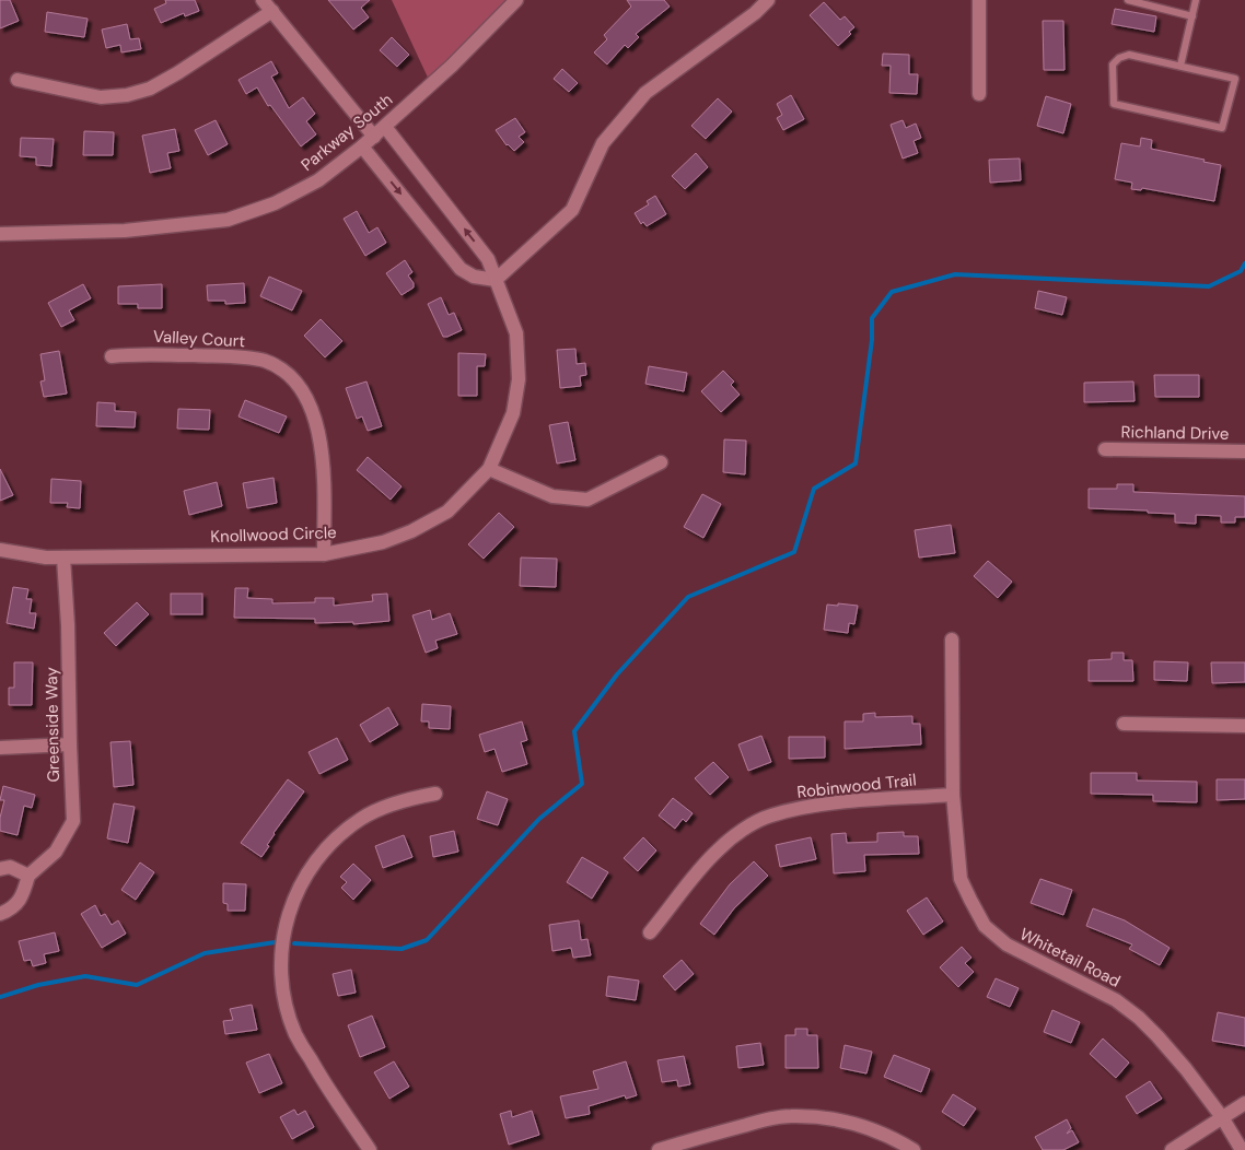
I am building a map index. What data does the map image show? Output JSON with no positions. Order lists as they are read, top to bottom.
{
  "streets": {
    "street": [
      "Parkway South",
      "Valley Court",
      "Richland Drive",
      "Knollwood Circle",
      "Greenside Way",
      "Robinwood Trail",
      "Whitetail Road"
    ]
  },
  "crossings": [
    ["Parkway South", "Knollwood Circle"],
    ["Valley Court", "Knollwood Circle"],
    ["Knollwood Circle", "Greenside Way"],
    ["Robinwood Trail", "Whitetail Road"]
  ]
}
